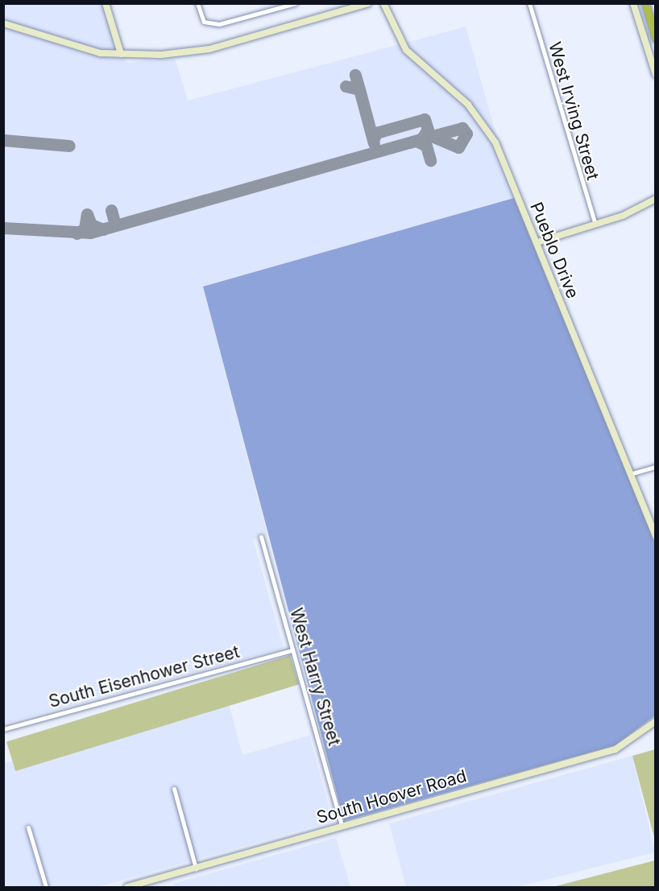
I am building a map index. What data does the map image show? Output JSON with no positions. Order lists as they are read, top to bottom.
{
  "streets": {
    "street": [
      "West Irving Street",
      "Pueblo Drive",
      "South Eisenhower Street",
      "West Harry Street",
      "South Hoover Road"
    ]
  },
  "crossings": [
    ["South Eisenhower Street", "West Harry Street"],
    ["West Harry Street", "South Hoover Road"]
  ]
}
